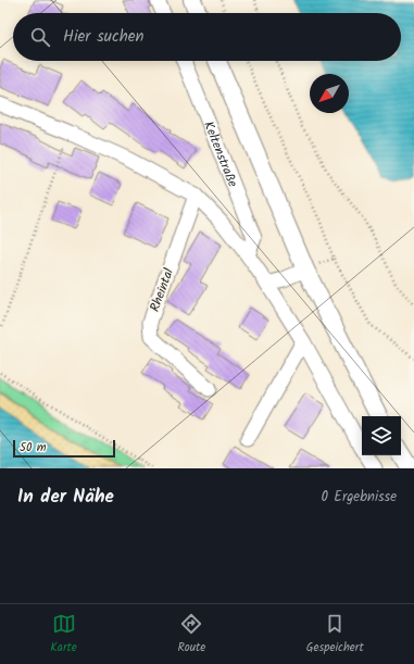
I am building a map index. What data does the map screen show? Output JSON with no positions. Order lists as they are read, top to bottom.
{
  "streets": {
    "street": ["Keltenstraße", "Rheintal"]
  },
  "scale_bar": "50 m",
  "north": "bottom left",
  "page": {
    "search": "Hier suchen",
    "scale": "50 m",
    "heading": ["In der Nähe", "0 Ergebnisse"],
    "nav": ["Karte", "Route", "Gespeichert"]
  }
}
